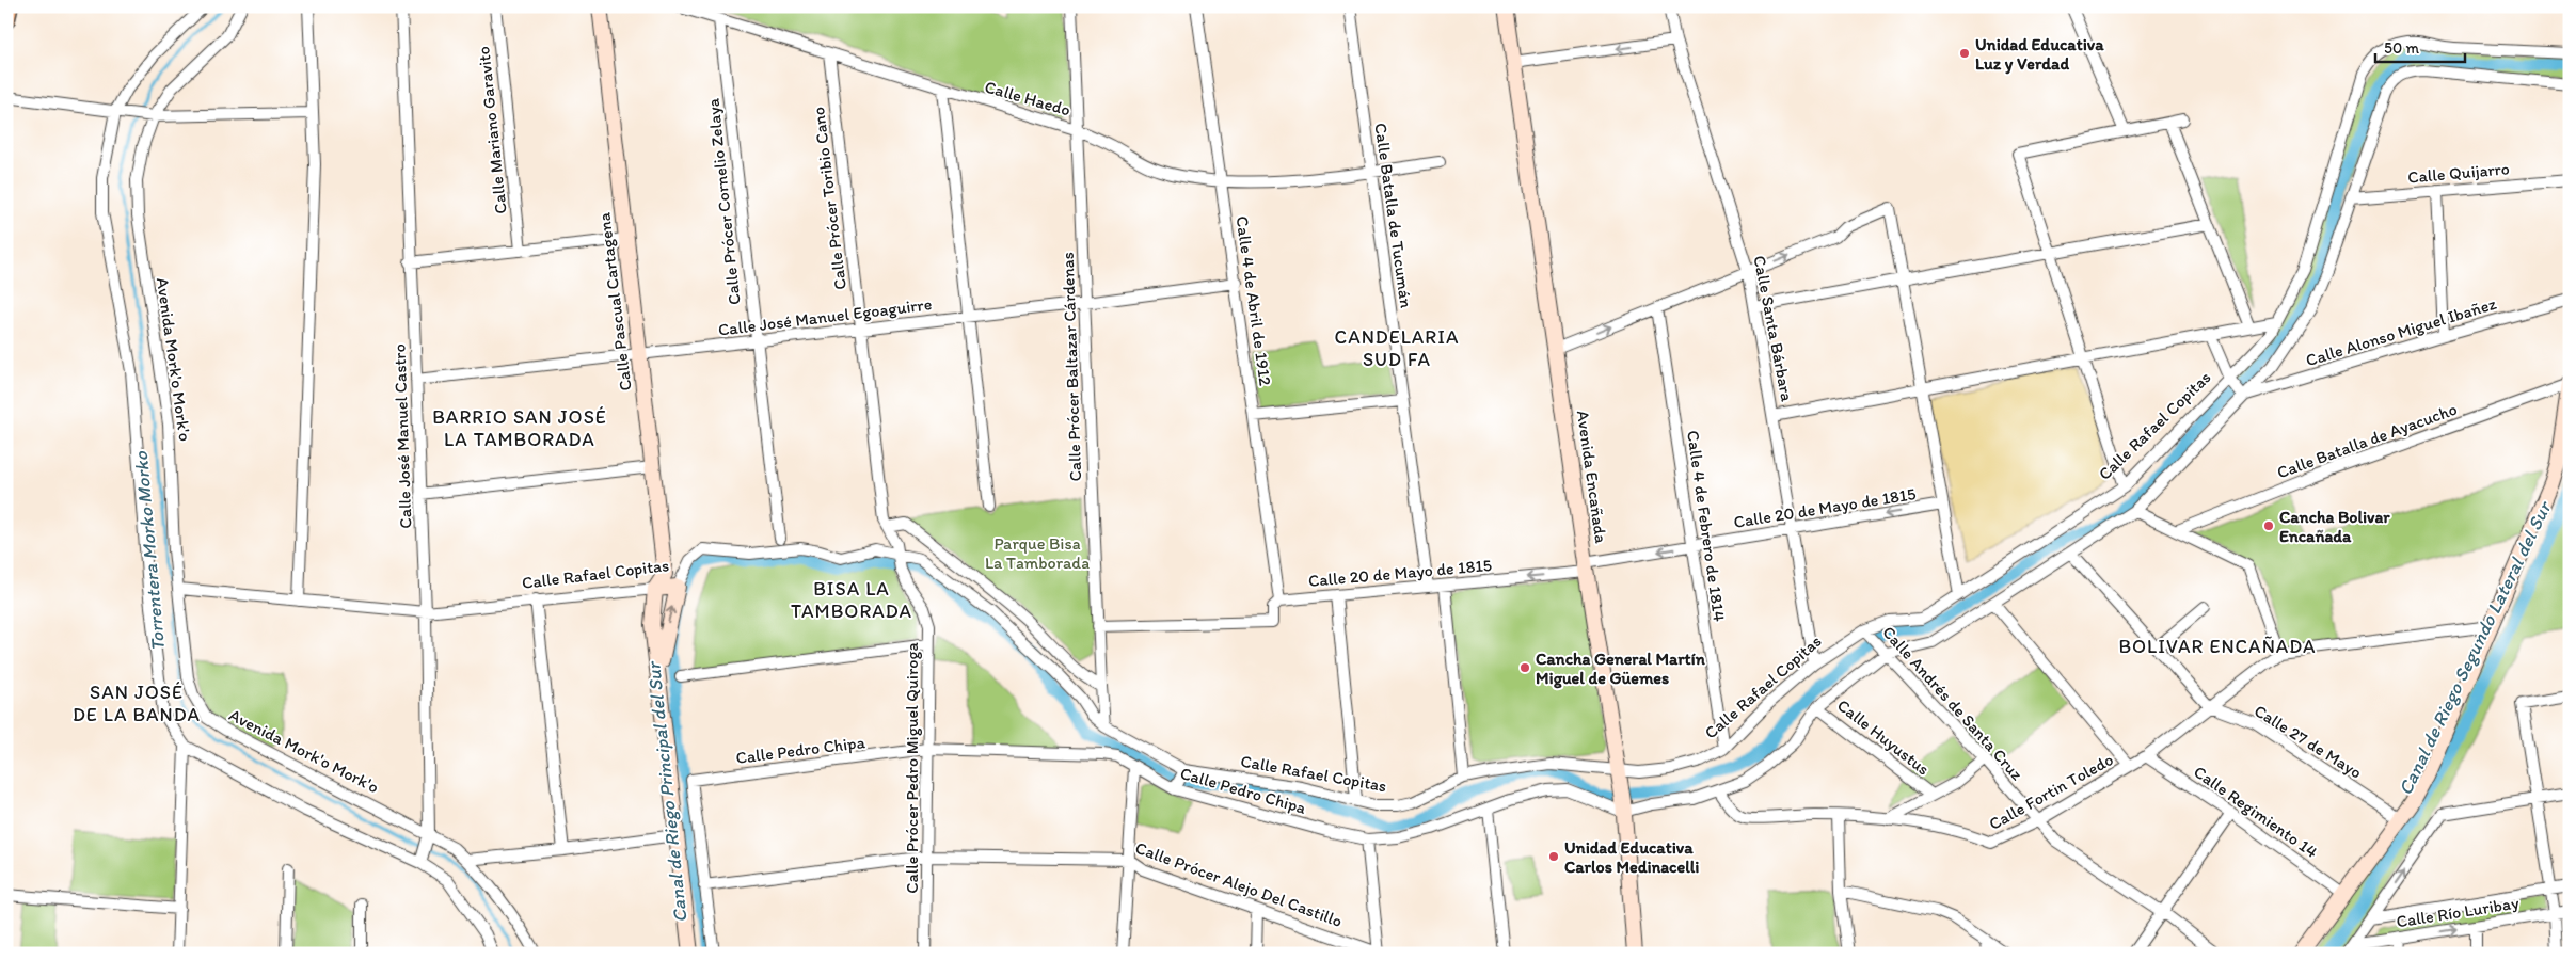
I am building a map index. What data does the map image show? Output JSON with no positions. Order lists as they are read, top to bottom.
{
  "streets": {
    "street": [
      "Calle Haedo",
      "Calle Mariano Garavito",
      "Calle Quijarro",
      "Calle Prócer Toribio Cano",
      "Calle Prócer Cornelio Zelaya",
      "Calle Batalla de Tucumán",
      "Calle 4 de Abril de 1912",
      "Calle Pascual Cartagena",
      "Calle José Manuel Egoaguirre",
      "Calle Santa Bárbara",
      "Calle Alonso Miguel Ibañez",
      "Avenida Mork'o Mork'o",
      "Calle Prócer Baltazar Cárdenas",
      "Calle Rafael Copitas",
      "Calle José Manuel Castro",
      "Calle Batalla de Ayacucho",
      "Avenida Encañada",
      "Calle 20 de Mayo de 1815",
      "Calle 4 de Febrero de 1814",
      "Calle Andrés de Santa Cruz",
      "Calle Huyustus",
      "Calle 27 de Mayo",
      "Calle Pedro Chipa",
      "Calle Prócer Pedro Miguel Quiroga",
      "Calle Fortin Toledo",
      "Calle Regimiento 14",
      "Calle Prócer Alejo Del Castillo",
      "Calle Río Luribay"
    ]
  },
  "crossings": [
    ["Calle Haedo", "Calle Prócer Toribio Cano"],
    ["Calle Haedo", "Calle Prócer Cornelio Zelaya"],
    ["Calle Haedo", "Calle Batalla de Tucumán"],
    ["Calle Haedo", "Calle 4 de Abril de 1912"],
    ["Calle Haedo", "Calle Prócer Baltazar Cárdenas"],
    ["Calle Prócer Toribio Cano", "Calle José Manuel Egoaguirre"],
    ["Calle Prócer Toribio Cano", "Calle Rafael Copitas"],
    ["Calle Prócer Toribio Cano", "Calle Prócer Pedro Miguel Quiroga"],
    ["Calle Prócer Cornelio Zelaya", "Calle José Manuel Egoaguirre"],
    ["Calle Batalla de Tucumán", "Calle 20 de Mayo de 1815"],
    ["Calle 4 de Abril de 1912", "Calle José Manuel Egoaguirre"],
    ["Calle 4 de Abril de 1912", "Calle 20 de Mayo de 1815"],
    ["Calle Pascual Cartagena", "Calle José Manuel Egoaguirre"],
    ["Calle Pascual Cartagena", "Calle Rafael Copitas"],
    ["Calle José Manuel Egoaguirre", "Calle Prócer Baltazar Cárdenas"],
    ["Calle José Manuel Egoaguirre", "Calle José Manuel Castro"],
    ["Calle Santa Bárbara", "Calle Rafael Copitas"],
    ["Calle Santa Bárbara", "Calle 20 de Mayo de 1815"],
    ["Avenida Mork'o Mork'o", "Calle Rafael Copitas"],
    ["Avenida Mork'o Mork'o", "Calle José Manuel Castro"],
    ["Calle Prócer Baltazar Cárdenas", "Calle Rafael Copitas"],
    ["Calle Rafael Copitas", "Calle José Manuel Castro"],
    ["Calle Rafael Copitas", "Avenida Encañada"],
    ["Calle Rafael Copitas", "Calle 4 de Febrero de 1814"],
    ["Calle Rafael Copitas", "Calle Andrés de Santa Cruz"],
    ["Calle Rafael Copitas", "Calle Prócer Pedro Miguel Quiroga"],
    ["Avenida Encañada", "Calle 20 de Mayo de 1815"],
    ["Avenida Encañada", "Calle Pedro Chipa"],
    ["Calle 20 de Mayo de 1815", "Calle 4 de Febrero de 1814"],
    ["Calle Andrés de Santa Cruz", "Calle Fortin Toledo"],
    ["Calle 27 de Mayo", "Calle Fortin Toledo"],
    ["Calle Pedro Chipa", "Calle Prócer Pedro Miguel Quiroga"],
    ["Calle Pedro Chipa", "Calle Prócer Alejo Del Castillo"],
    ["Calle Prócer Pedro Miguel Quiroga", "Calle Prócer Alejo Del Castillo"],
    ["Calle Fortin Toledo", "Calle Regimiento 14"]
  ],
  "one_way": ["Calle 20 de Mayo de 1815"],
  "districts": [
    "CANDELARIA SUD FA",
    "BARRIO SAN JOSÉ LA TAMBORADA",
    "BISA LA TAMBORADA",
    "BOLIVAR ENCAÑADA",
    "SAN JOSÉ DE LA BANDA"
  ],
  "water": ["Torrentera Morko Morko", "Canal de Riego Segundo Lateral del Sur", "Canal de Riego Principal del Sur"],
  "parks": ["Parque Bisa La Tamborada"],
  "places": [
    "Unidad Educativa Luz y Verdad",
    "Cancha Bolivar Encañada",
    "Cancha General Martín Miguel de Güemes",
    "Unidad Educativa Carlos Medinacelli"
  ],
  "scale_bar": "50 m"
}
